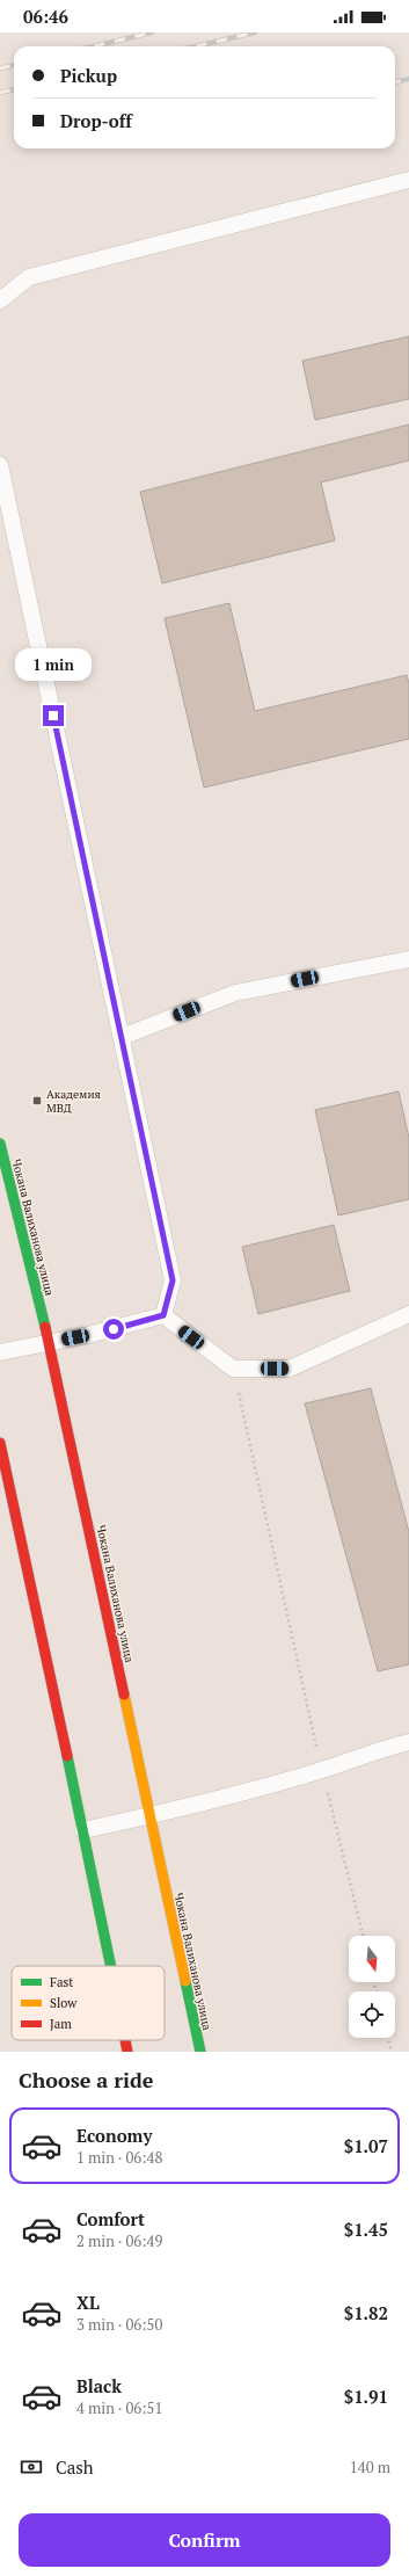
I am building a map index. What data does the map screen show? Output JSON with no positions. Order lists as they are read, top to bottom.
{
  "streets": {
    "main road": ["Чокана Валиханова улица"]
  },
  "places": {
    "transit": ["Академия МВД"]
  },
  "legend": ["Fast", "Slow", "Jam"],
  "north": "bottom",
  "page": {
    "status": "06:46",
    "banner": ["Pickup", "Drop-off"],
    "bubble": "1 min",
    "heading": "Choose a ride",
    "list": [
      {
        "name": "Economy",
        "note": "1 min · 06:48",
        "value": "$1.07"
      },
      {
        "name": "Comfort",
        "note": "2 min · 06:49",
        "value": "$1.45"
      },
      {
        "name": "XL",
        "note": "3 min · 06:50",
        "value": "$1.82"
      },
      {
        "name": "Black",
        "note": "4 min · 06:51",
        "value": "$1.91"
      }
    ],
    "pay": ["Cash", "140 m"],
    "buttons": "Confirm"
  }
}
